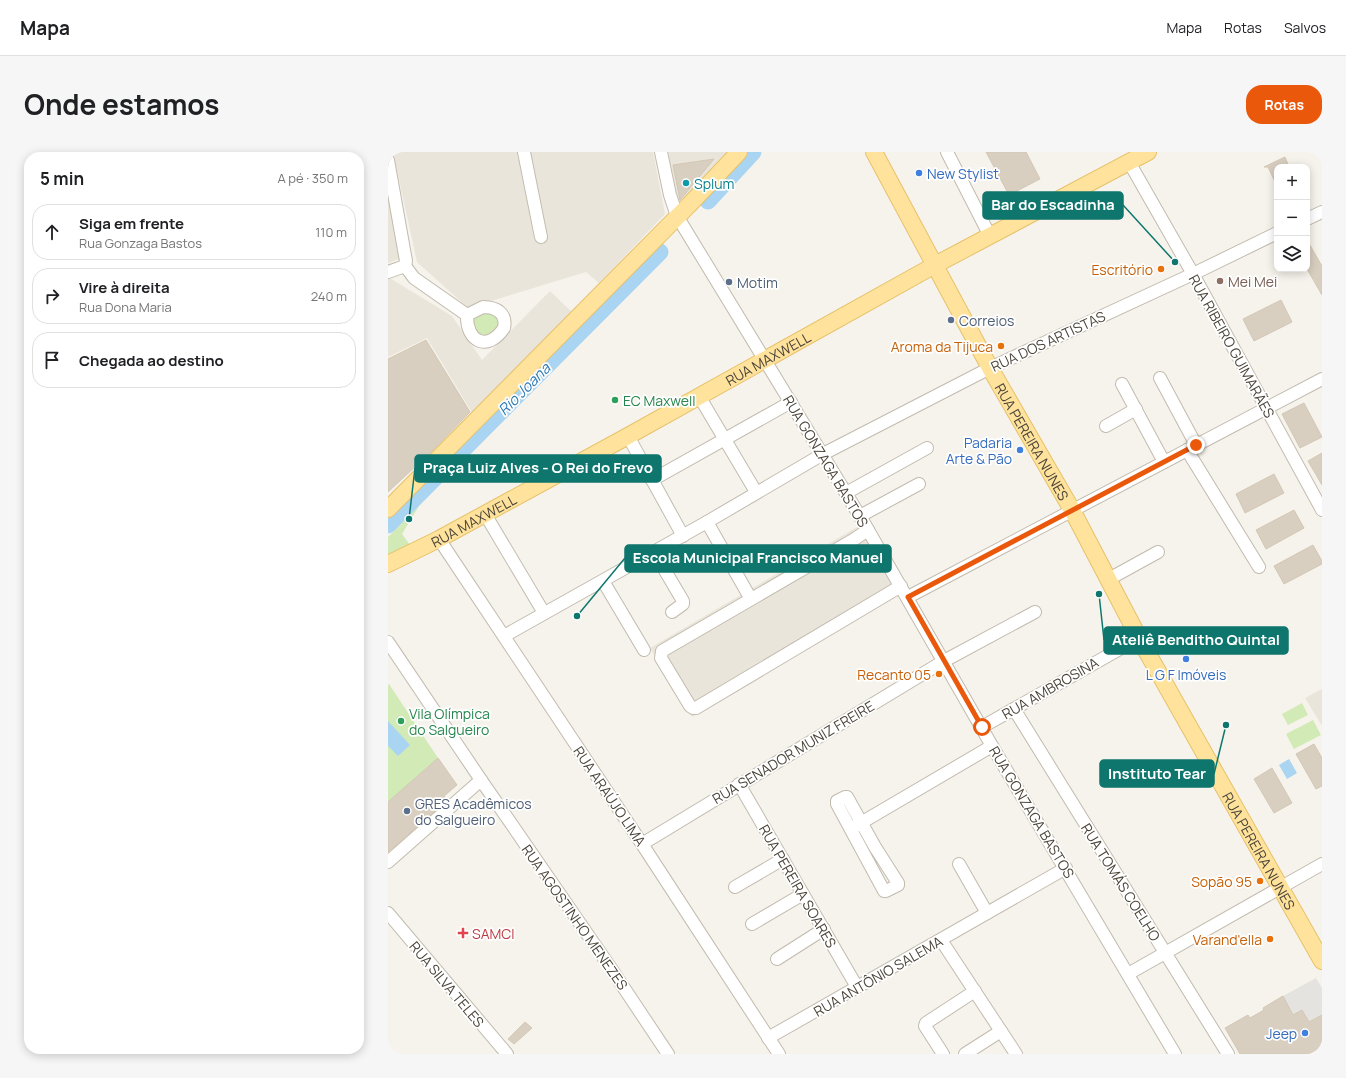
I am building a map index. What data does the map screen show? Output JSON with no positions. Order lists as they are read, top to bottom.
{
  "streets": {
    "main road": ["RUA MAXWELL", "RUA PEREIRA NUNES"],
    "street": [
      "RUA DOS ARTISTAS",
      "RUA RIBEIRO GUIMARÃES",
      "RUA GONZAGA BASTOS",
      "RUA AMBROSINA",
      "RUA SENADOR MUNIZ FREIRE",
      "RUA ARAÚJO LIMA",
      "RUA TOMÁS COELHO",
      "RUA PEREIRA SOARES",
      "RUA AGOSTINHO MENEZES",
      "RUA ANTÔNIO SALEMA",
      "RUA SILVA TELES"
    ]
  },
  "crossings": [
    ["RUA DOS ARTISTAS", "RUA RIBEIRO GUIMARÃES"],
    ["RUA DOS ARTISTAS", "RUA PEREIRA NUNES"],
    ["RUA DOS ARTISTAS", "RUA GONZAGA BASTOS"],
    ["RUA DOS ARTISTAS", "RUA ARAÚJO LIMA"],
    ["RUA RIBEIRO GUIMARÃES", "RUA MAXWELL"],
    ["RUA MAXWELL", "RUA PEREIRA NUNES"],
    ["RUA MAXWELL", "RUA GONZAGA BASTOS"],
    ["RUA MAXWELL", "RUA ARAÚJO LIMA"],
    ["RUA PEREIRA NUNES", "RUA AMBROSINA"],
    ["RUA GONZAGA BASTOS", "RUA AMBROSINA"],
    ["RUA GONZAGA BASTOS", "RUA SENADOR MUNIZ FREIRE"],
    ["RUA GONZAGA BASTOS", "RUA ANTÔNIO SALEMA"],
    ["RUA AMBROSINA", "RUA TOMÁS COELHO"],
    ["RUA SENADOR MUNIZ FREIRE", "RUA ARAÚJO LIMA"],
    ["RUA SENADOR MUNIZ FREIRE", "RUA PEREIRA SOARES"],
    ["RUA ARAÚJO LIMA", "RUA ANTÔNIO SALEMA"],
    ["RUA PEREIRA SOARES", "RUA ANTÔNIO SALEMA"]
  ],
  "water": ["Rio Joana"],
  "places": {
    "other": [
      "New Stylist",
      "Splum",
      "Bar do Escadinha",
      "Escritório",
      "Mei Mei",
      "Motim",
      "Correios",
      "Aroma da Tijuca",
      "EC Maxwell",
      "Padaria Arte & Pão",
      "Praça Luiz Alves - O Rei do Frevo",
      "Ateliê Benditho Quintal",
      "Escola Municipal Francisco Manuel",
      "L G F Imóveis",
      "Recanto 05",
      "Vila Olímpica do Salgueiro",
      "Instituto Tear",
      "GRES Acadêmicos do Salgueiro",
      "Sopão 95",
      "Varand'ella",
      "Jeep"
    ],
    "health": ["SAMCI"]
  },
  "page": {
    "header": "Mapa",
    "nav": ["Mapa", "Rotas", "Salvos"],
    "title": "Onde estamos",
    "buttons": "Rotas",
    "heading": ["5 min", "A pé · 350 m"],
    "map_buttons": ["+", "−"],
    "list": [
      ["Siga em frente", "Rua Gonzaga Bastos", "110 m"],
      ["Vire à direita", "Rua Dona Maria", "240 m"],
      "Chegada ao destino"
    ]
  }
}
